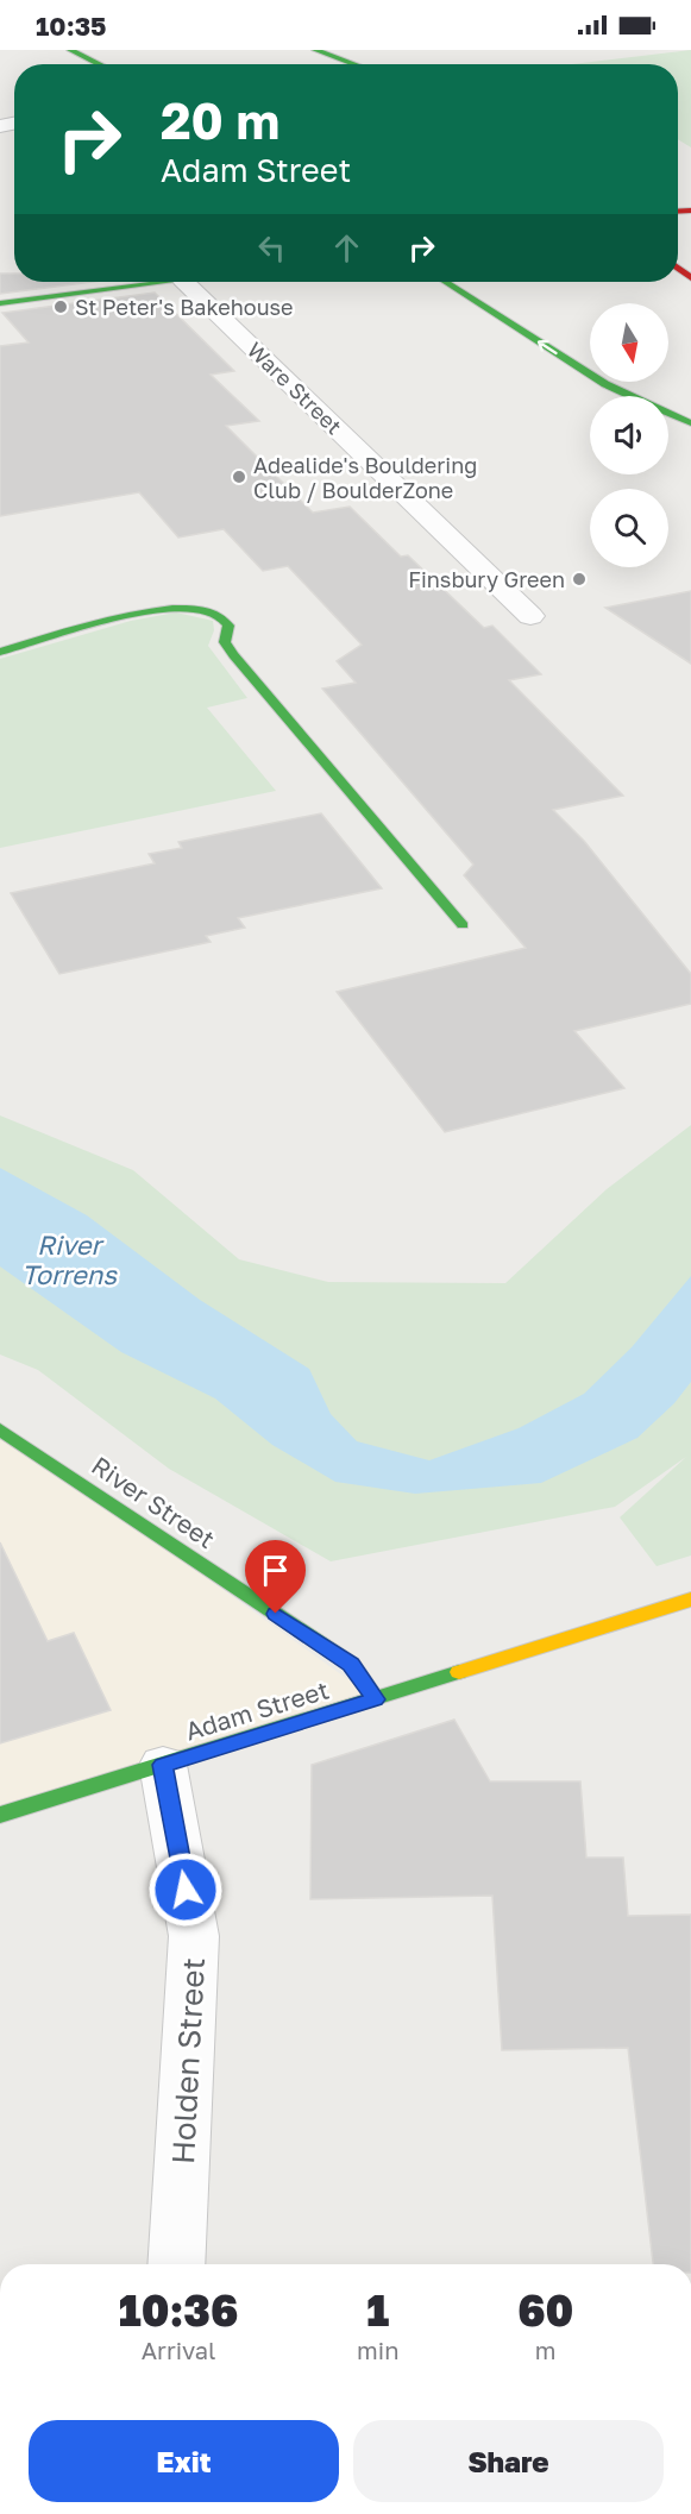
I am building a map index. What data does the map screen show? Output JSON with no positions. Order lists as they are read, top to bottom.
{
  "streets": {
    "main road": ["River Street", "Adam Street"],
    "street": ["Ware Street", "Holden Street"]
  },
  "crossings": [
    ["River Street", "Adam Street"],
    ["Adam Street", "Holden Street"]
  ],
  "water": ["River Torrens"],
  "places": ["St Peter's Bakehouse", "Adealide's Bouldering Club / BoulderZone", "Finsbury Green"],
  "north": "bottom",
  "page": {
    "status": "10:35",
    "turn": ["20 m", "Adam Street"],
    "eta": [
      "10:36",
      "Arrival",
      "1",
      "min",
      "60",
      "m"
    ],
    "buttons": ["Exit", "Share"]
  }
}
